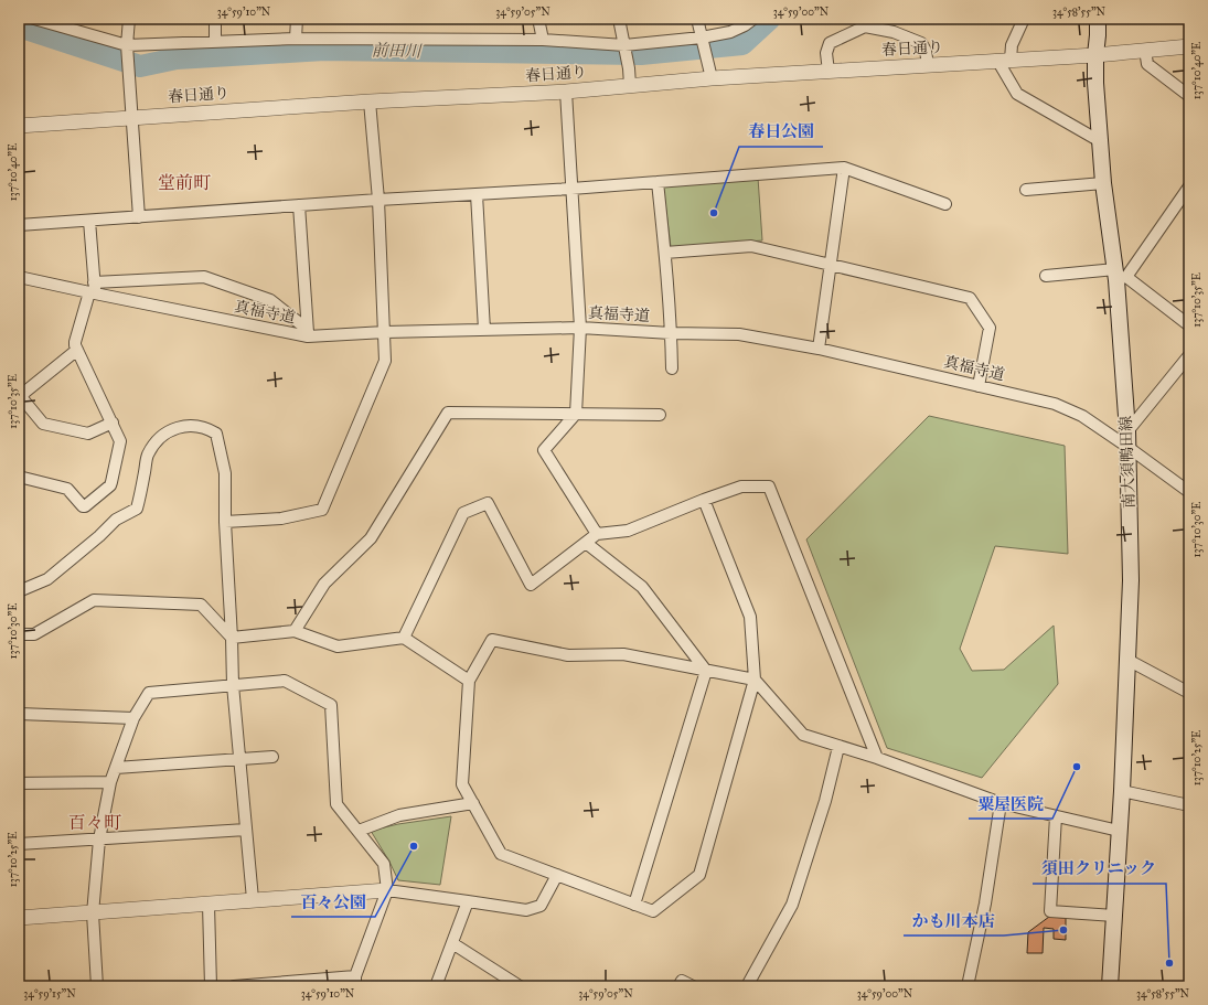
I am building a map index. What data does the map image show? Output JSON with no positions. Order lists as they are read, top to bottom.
{
  "streets": {
    "main road": ["南大須鴨田線"],
    "street": ["春日通り", "真福寺道"]
  },
  "crossings": [
    ["春日通り", "南大須鴨田線"],
    ["真福寺道", "南大須鴨田線"]
  ],
  "districts": ["堂前町", "百々町"],
  "water": ["前田川"],
  "places": [
    "春日公園",
    "粟屋医院",
    "百々公園",
    "かも川本店",
    "須田クリニック"
  ],
  "coordinates": [
    "34°59'10\"N",
    "34°59'05\"N",
    "34°59'00\"N",
    "34°58'55\"N",
    "137°10'40\"E",
    "137°10'35\"E",
    "137°10'30\"E",
    "137°10'25\"E",
    "34°59'15\"N"
  ]
}
